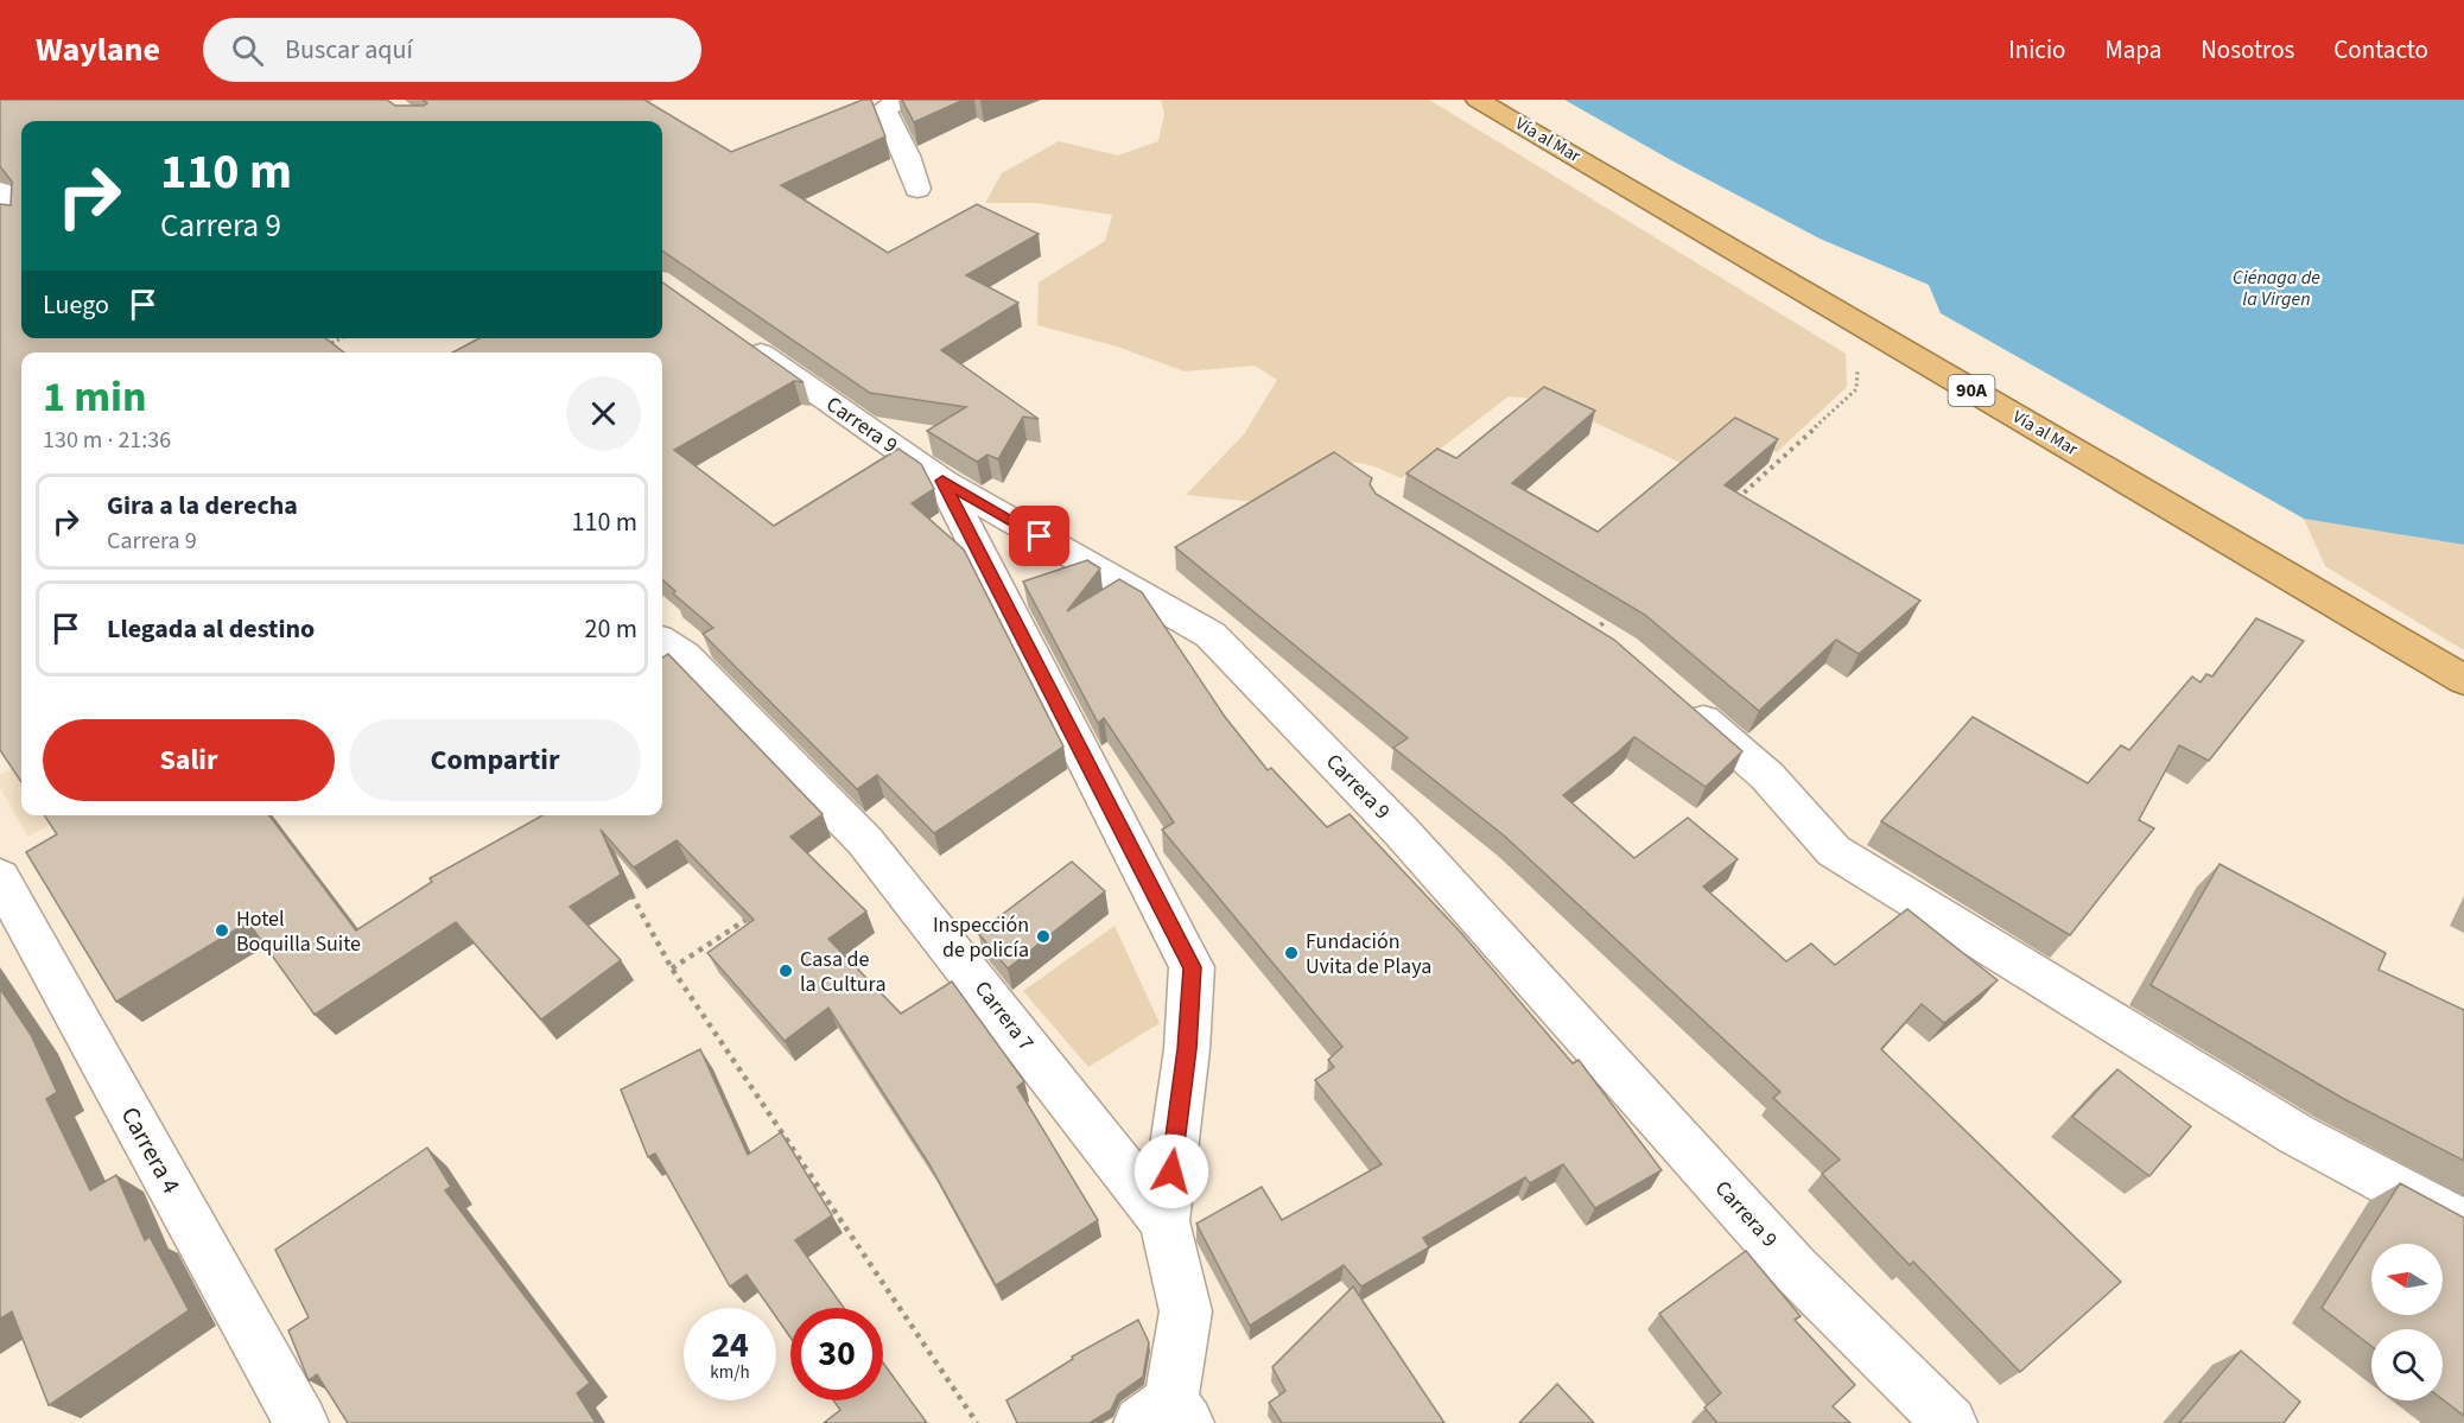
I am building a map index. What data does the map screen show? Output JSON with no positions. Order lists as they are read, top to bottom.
{
  "streets": {
    "highway": ["Vía al Mar", "90A"],
    "street": ["Carrera 9", "Carrera 7", "Carrera 4"]
  },
  "water": ["Ciénaga de la Virgen"],
  "places": [
    "Hotel Boquilla Suite",
    "Inspección de policía",
    "Fundación Uvita de Playa",
    "Casa de la Cultura"
  ],
  "north": "left",
  "page": {
    "header": "Waylane",
    "search": "Buscar aquí",
    "nav": [
      "Inicio",
      "Mapa",
      "Nosotros",
      "Contacto"
    ],
    "turn": ["110 m", "Carrera 9"],
    "then": "Luego",
    "heading": ["1 min", "130 m · 21:36"],
    "list": [
      {
        "name": "Gira a la derecha",
        "note": "Carrera 9",
        "value": "110 m"
      },
      {
        "name": "Llegada al destino",
        "value": "20 m"
      }
    ],
    "buttons": ["Salir", "Compartir"],
    "speed": "24 km/h",
    "limit": "30"
  }
}
